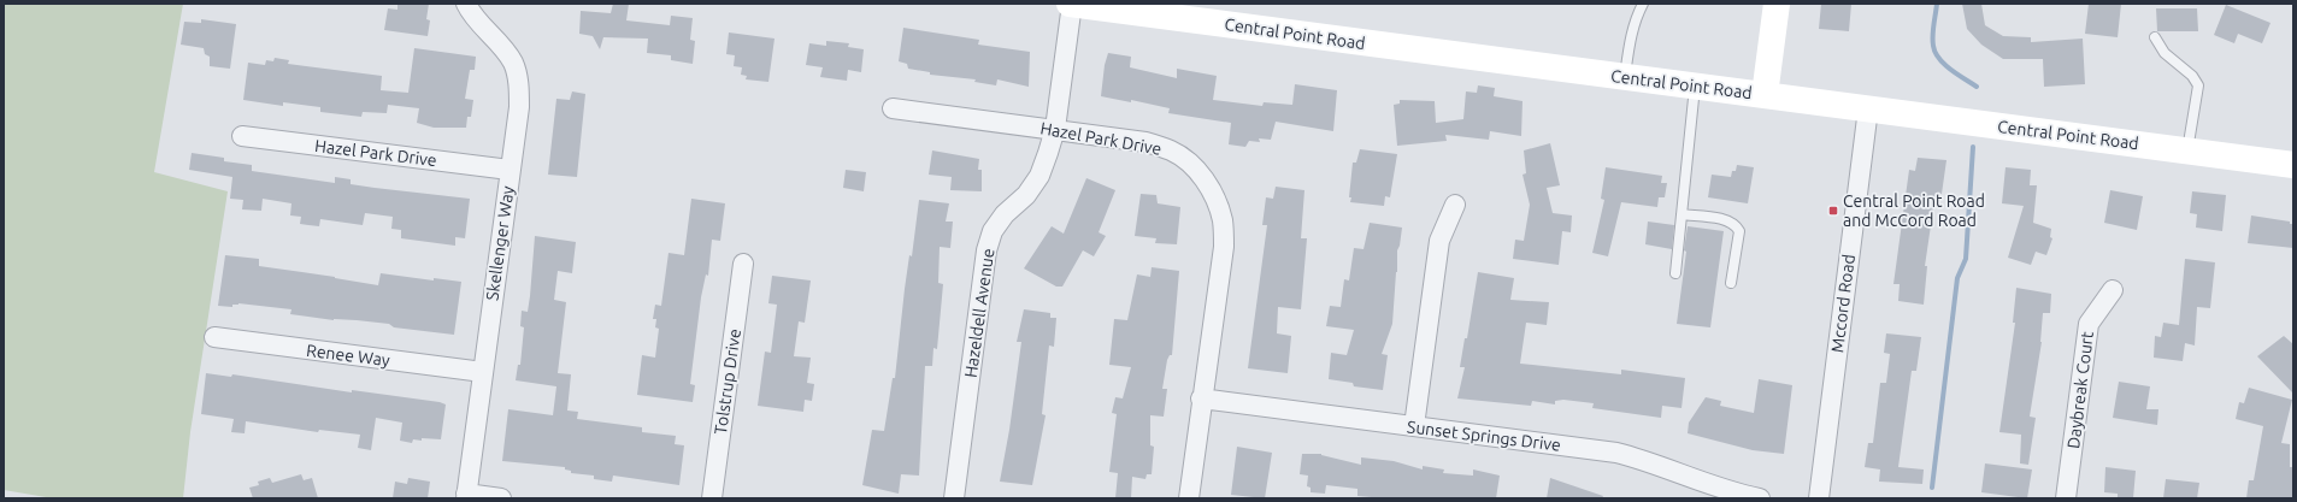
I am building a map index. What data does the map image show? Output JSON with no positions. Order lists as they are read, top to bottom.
{
  "streets": {
    "street": [
      "Central Point Road",
      "Hazel Park Drive",
      "Skellenger Way",
      "Mccord Road",
      "Hazeldell Avenue",
      "Renee Way",
      "Tolstrup Drive",
      "Daybreak Court",
      "Sunset Springs Drive"
    ]
  },
  "crossings": [
    ["Central Point Road", "Mccord Road"],
    ["Central Point Road", "Hazeldell Avenue"],
    ["Hazel Park Drive", "Skellenger Way"],
    ["Hazel Park Drive", "Hazeldell Avenue"],
    ["Hazel Park Drive", "Sunset Springs Drive"],
    ["Skellenger Way", "Renee Way"]
  ],
  "places": {
    "transit": ["Central Point Road and McCord Road"]
  }
}
